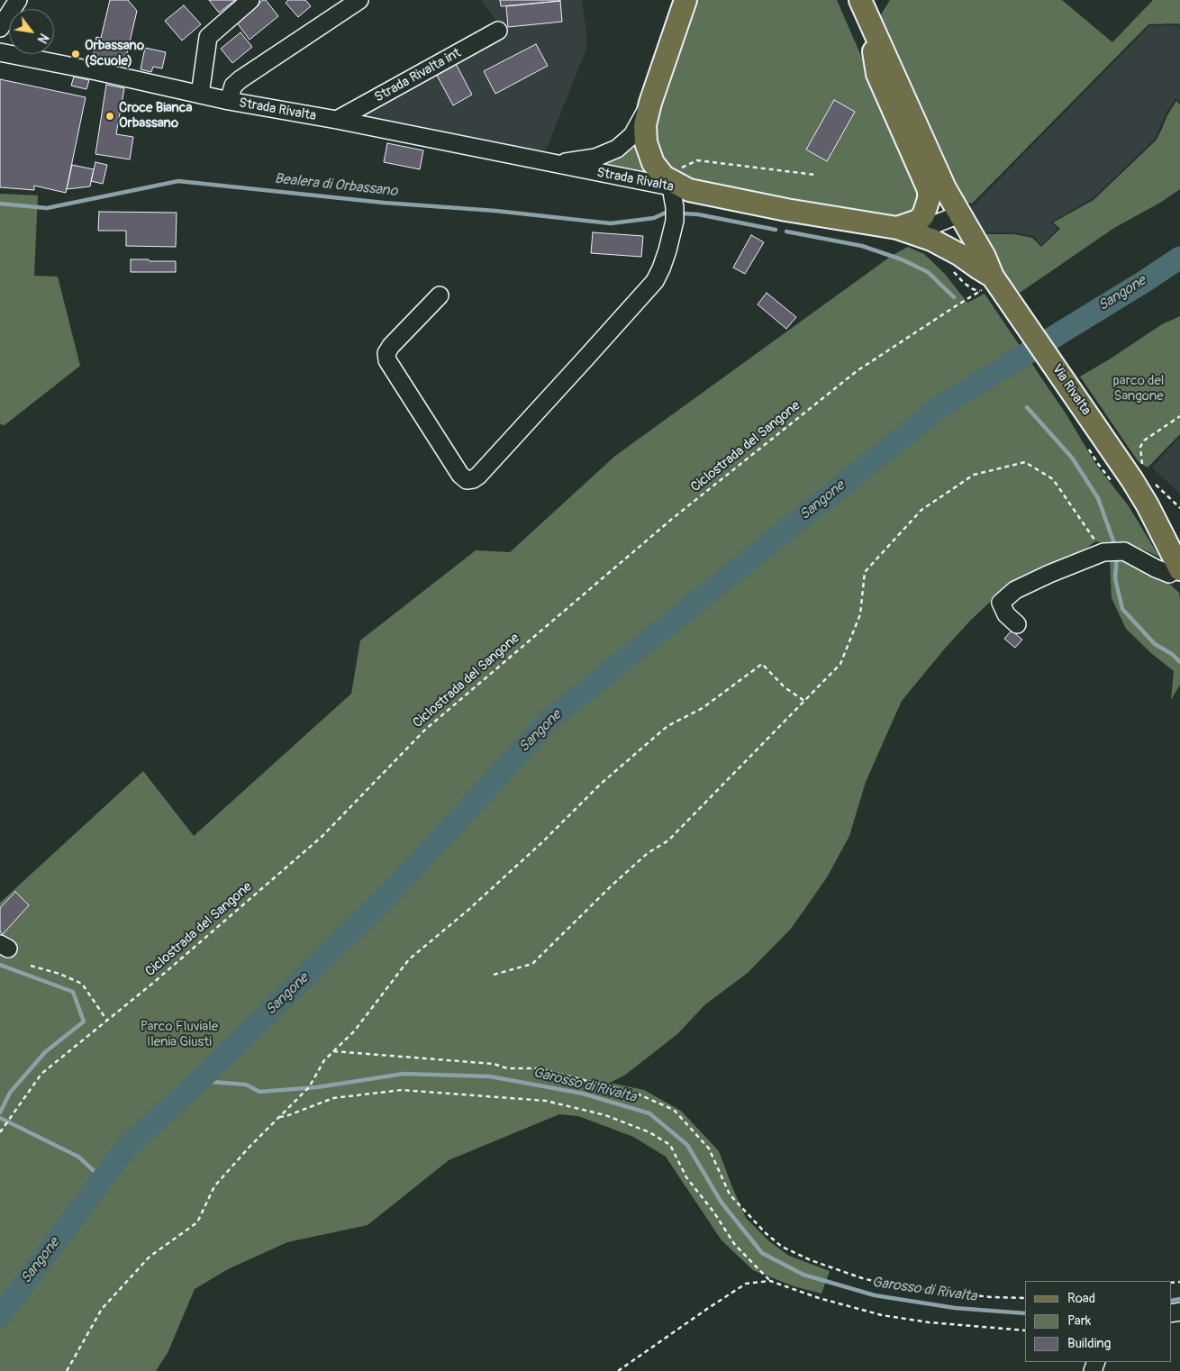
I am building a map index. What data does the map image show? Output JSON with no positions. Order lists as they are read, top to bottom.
{
  "streets": {
    "main road": ["Via Rivalta"],
    "street": ["Strada Rivalta int", "Strada Rivalta"],
    "path": ["Ciclostrada del Sangone"]
  },
  "crossings": [
    ["Strada Rivalta int", "Strada Rivalta"],
    ["Via Rivalta", "Ciclostrada del Sangone"]
  ],
  "water": ["Bealera di Orbassano", "Sangone", "Garosso di Rivalta"],
  "parks": ["parco del Sangone", "Parco Fluviale Ilenia Giusti"],
  "places": ["Orbassano (Scuole)", "Croce Bianca Orbassano"],
  "legend": ["Road", "Park", "Building"],
  "north": "bottom right"
}
